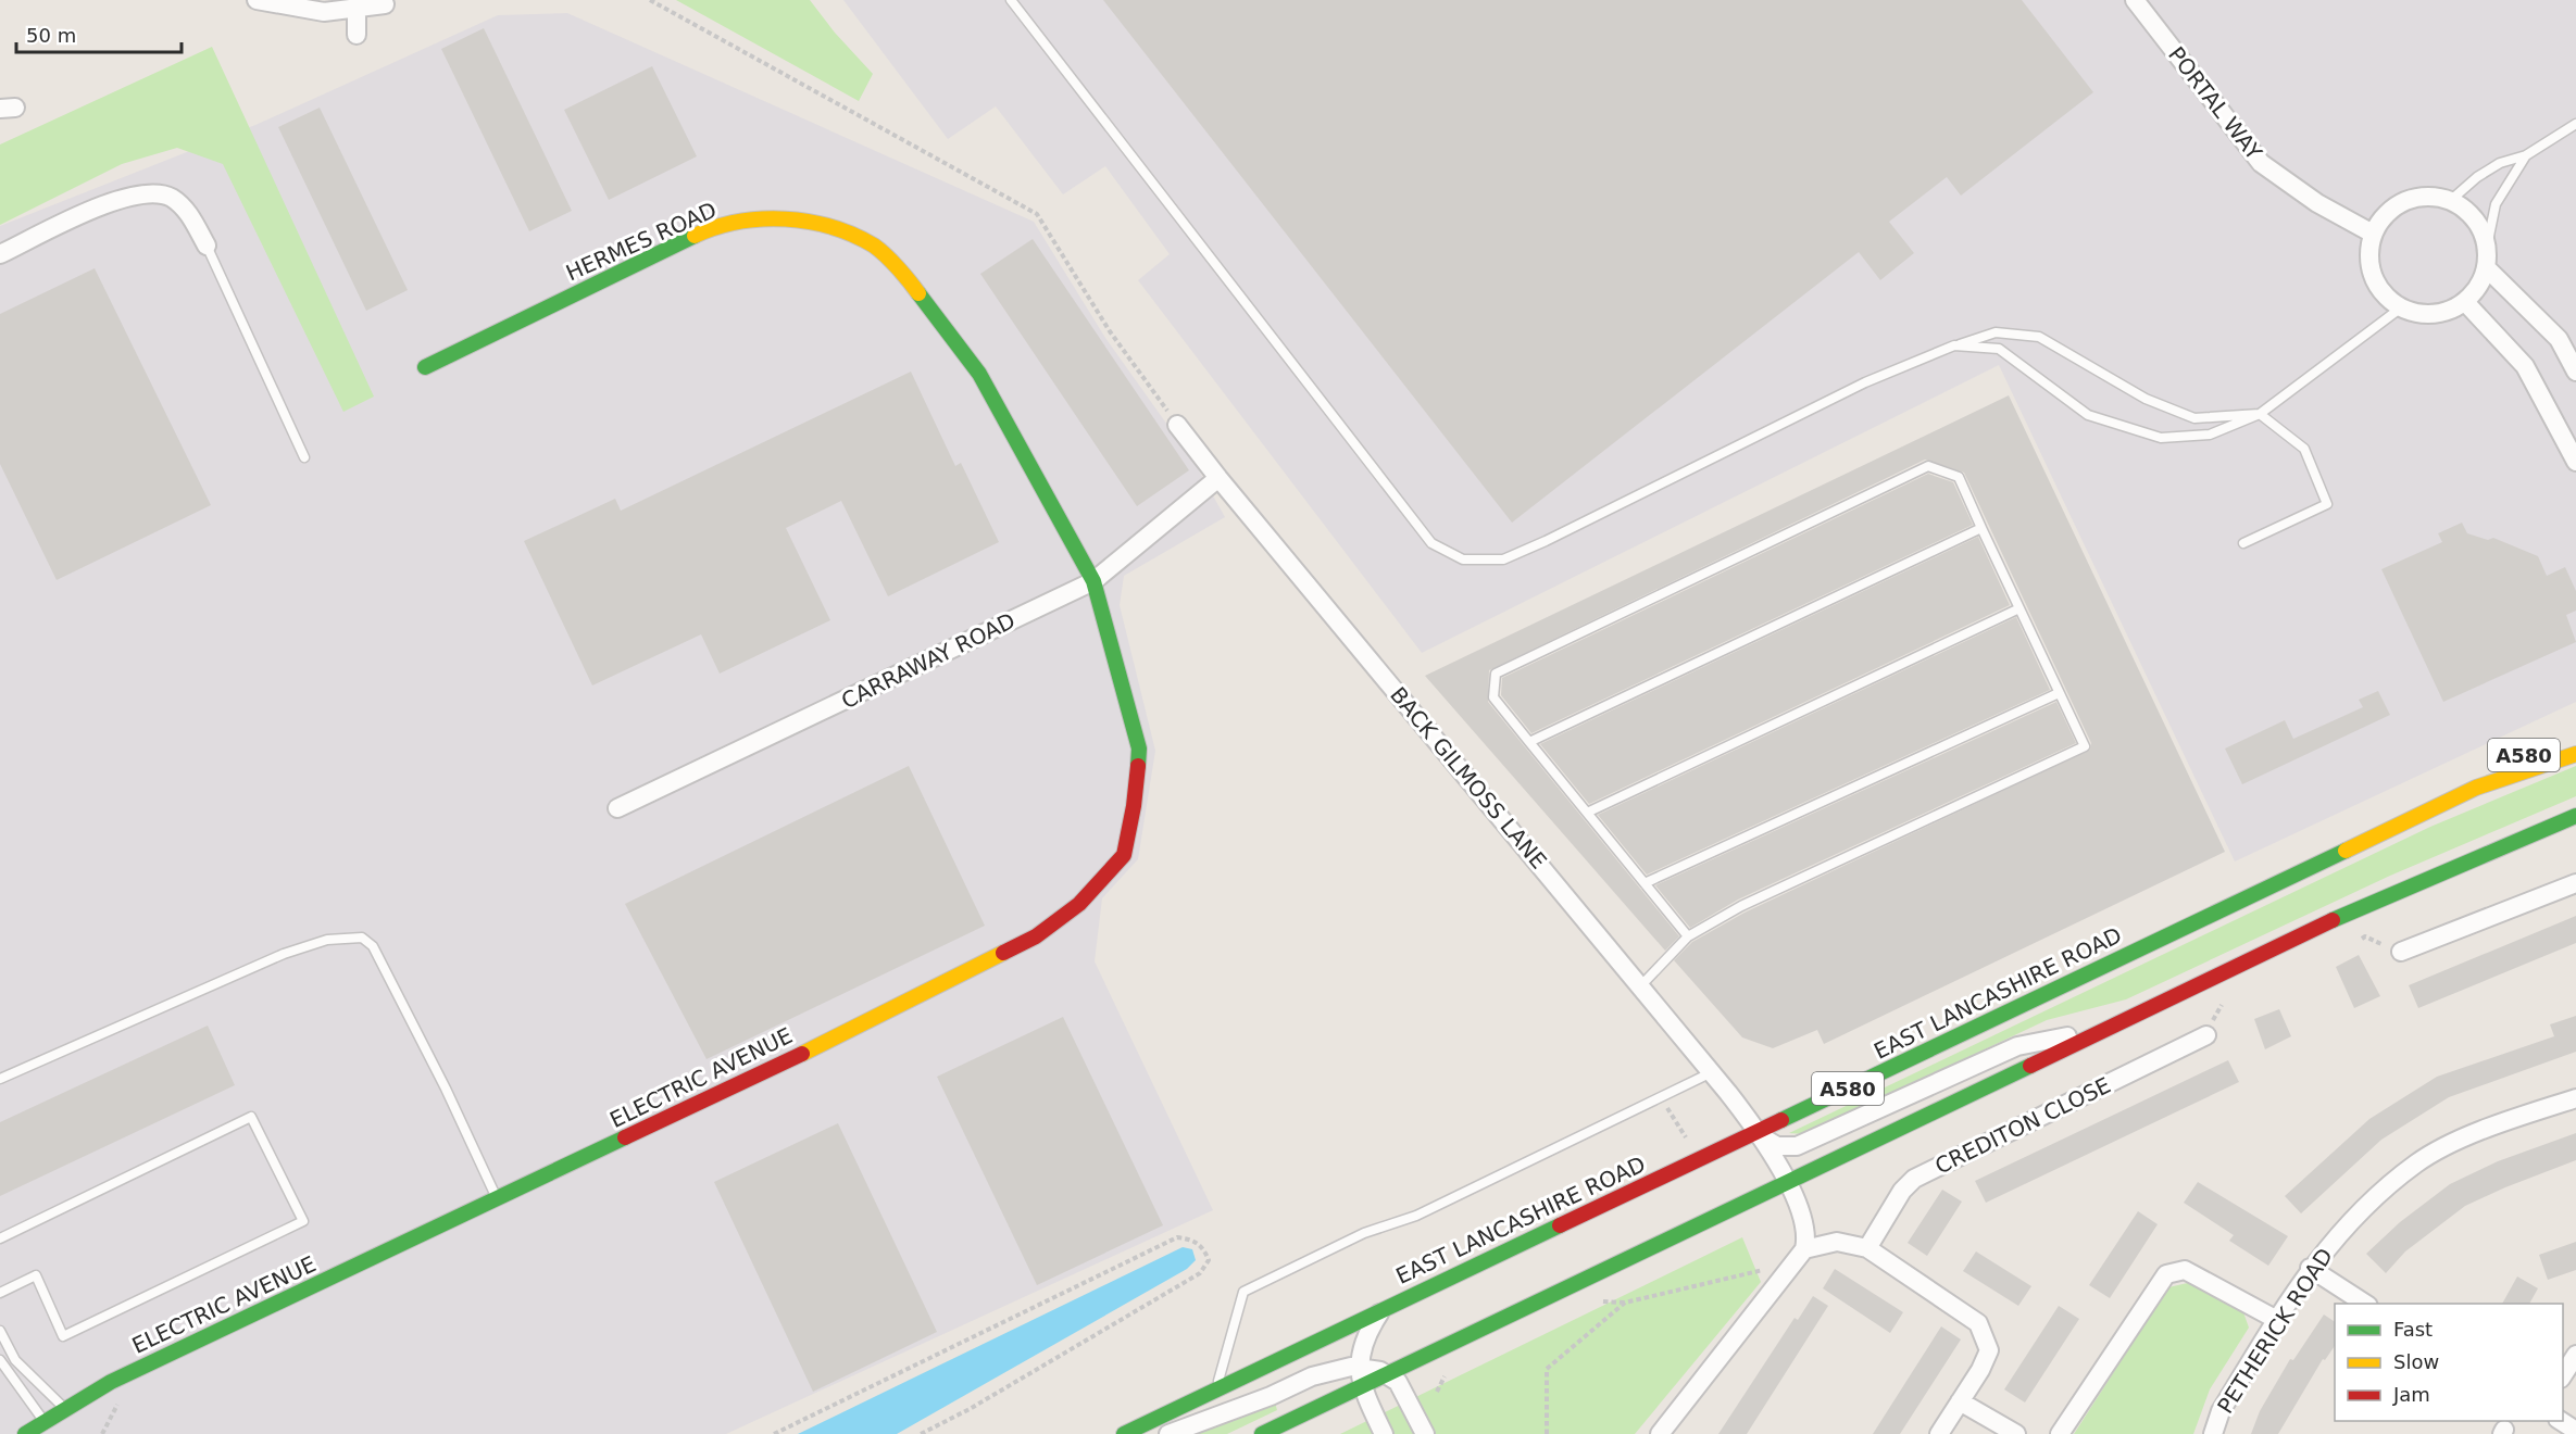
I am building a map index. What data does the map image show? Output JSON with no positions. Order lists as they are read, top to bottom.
{
  "streets": {
    "main road": [
      "HERMES ROAD",
      "A580",
      "EAST LANCASHIRE ROAD",
      "ELECTRIC AVENUE"
    ],
    "street": [
      "PORTAL WAY",
      "CARRAWAY ROAD",
      "BACK GILMOSS LANE",
      "CREDITON CLOSE",
      "PETHERICK ROAD"
    ]
  },
  "crossings": [
    ["HERMES ROAD", "CARRAWAY ROAD"],
    ["HERMES ROAD", "ELECTRIC AVENUE"],
    ["CARRAWAY ROAD", "BACK GILMOSS LANE"],
    ["CARRAWAY ROAD", "ELECTRIC AVENUE"],
    ["A580", "BACK GILMOSS LANE"],
    ["A580", "EAST LANCASHIRE ROAD"],
    ["BACK GILMOSS LANE", "EAST LANCASHIRE ROAD"]
  ],
  "legend": ["Fast", "Slow", "Jam"],
  "scale_bar": "50 m"
}
